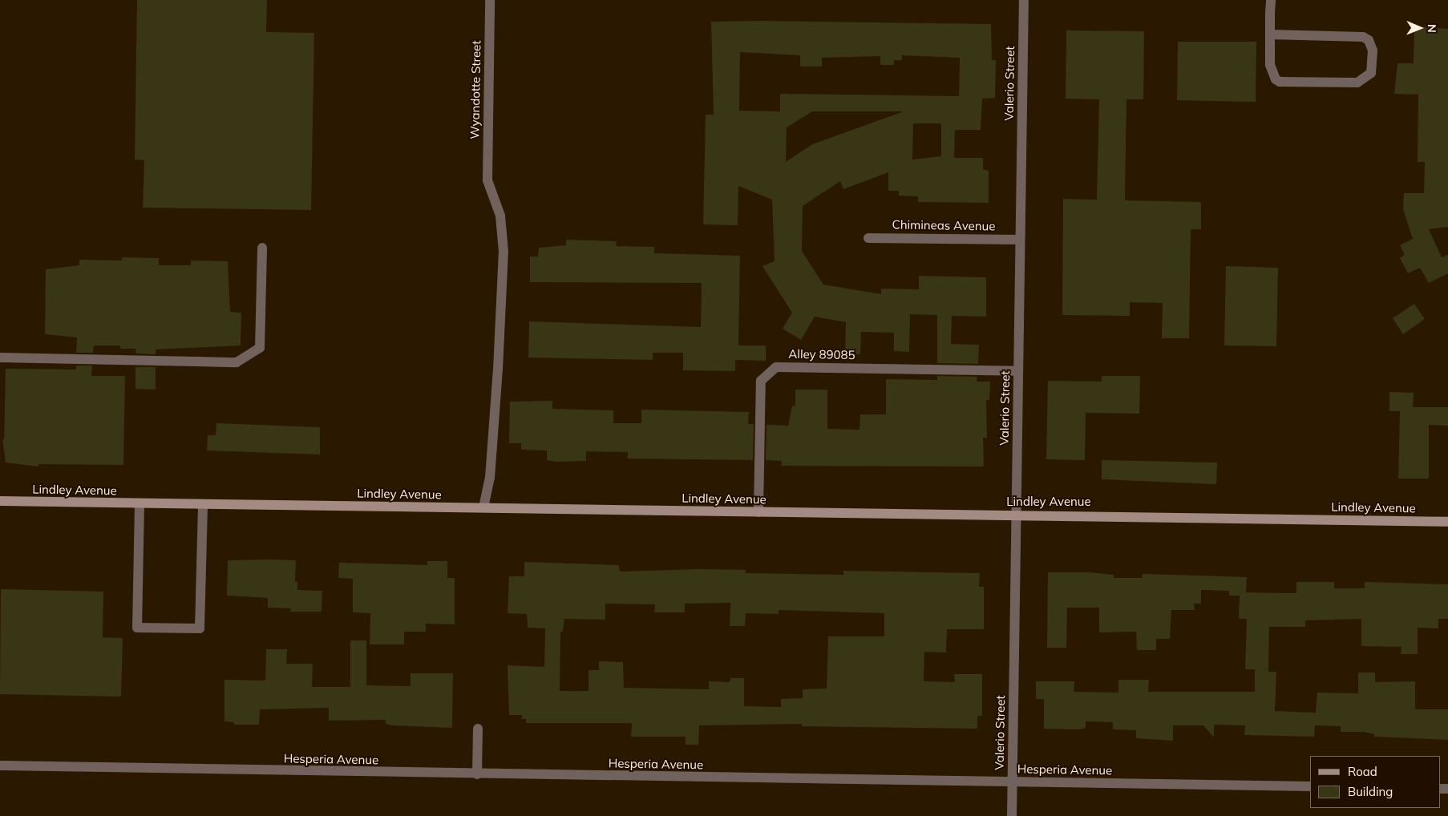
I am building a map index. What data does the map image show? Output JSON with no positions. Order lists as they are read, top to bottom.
{
  "streets": {
    "main road": ["Lindley Avenue"],
    "street": [
      "Valerio Street",
      "Wyandotte Street",
      "Chimineas Avenue",
      "Alley 89085",
      "Hesperia Avenue"
    ]
  },
  "crossings": [
    ["Valerio Street", "Chimineas Avenue"],
    ["Valerio Street", "Alley 89085"],
    ["Valerio Street", "Lindley Avenue"],
    ["Valerio Street", "Hesperia Avenue"],
    ["Wyandotte Street", "Lindley Avenue"],
    ["Alley 89085", "Lindley Avenue"]
  ],
  "legend": ["Road", "Building"],
  "north": "right"
}
